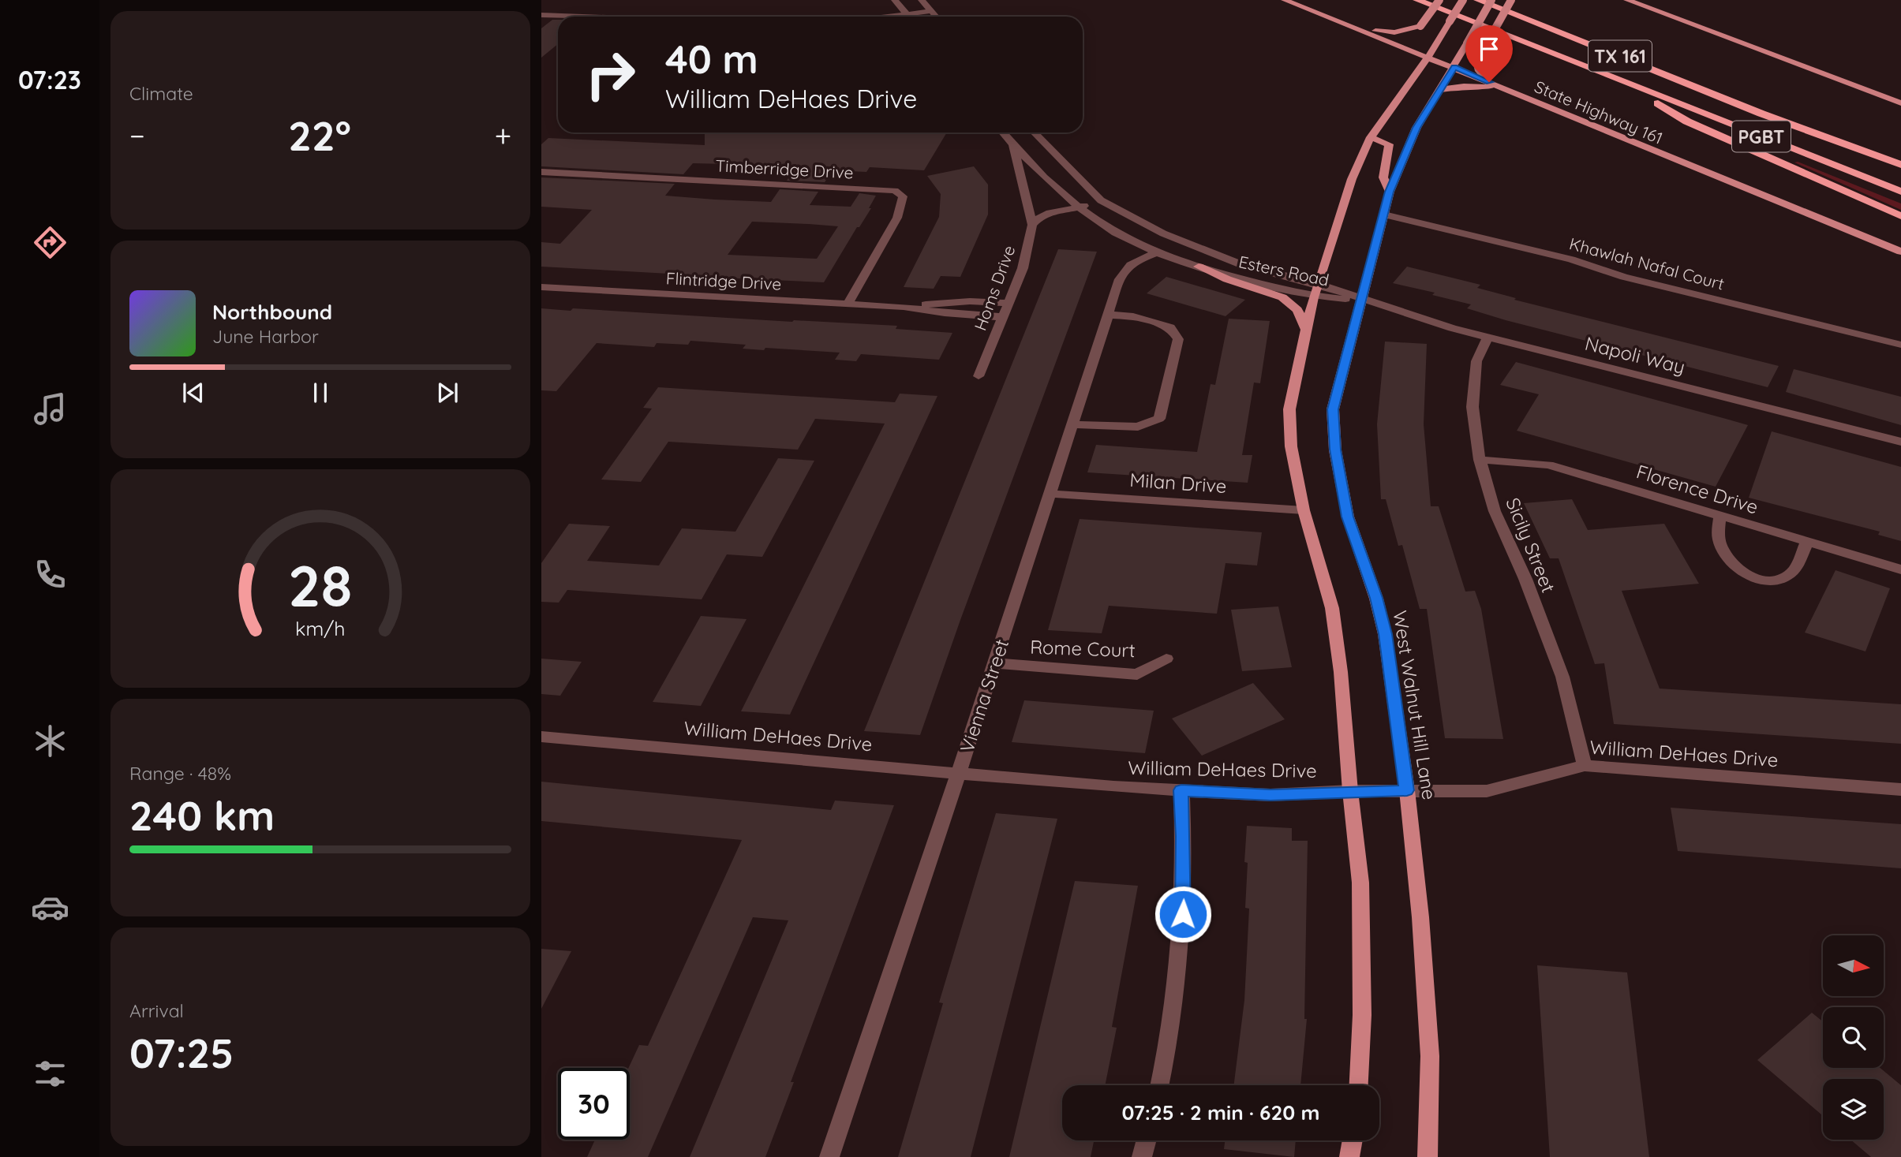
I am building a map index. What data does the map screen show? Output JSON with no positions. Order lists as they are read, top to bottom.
{
  "streets": {
    "highway": ["TX 161", "PGBT"],
    "main road": ["State Highway 161", "West Walnut Hill Lane"],
    "street": [
      "Timberridge Drive",
      "Khawlah Nafal Court",
      "Esters Road",
      "Flintridge Drive",
      "Homs Drive",
      "Napoli Way",
      "Milan Drive",
      "Florence Drive",
      "Sicily Street",
      "Rome Court",
      "Vienna Street",
      "William DeHaes Drive"
    ]
  },
  "crossings": [
    ["TX 161", "PGBT"],
    ["State Highway 161", "West Walnut Hill Lane"],
    ["Timberridge Drive", "Flintridge Drive"],
    ["Khawlah Nafal Court", "West Walnut Hill Lane"],
    ["Esters Road", "Homs Drive"],
    ["Esters Road", "Napoli Way"],
    ["Esters Road", "Vienna Street"],
    ["Esters Road", "West Walnut Hill Lane"],
    ["Flintridge Drive", "Homs Drive"],
    ["Napoli Way", "Sicily Street"],
    ["Napoli Way", "West Walnut Hill Lane"],
    ["Milan Drive", "Vienna Street"],
    ["Florence Drive", "Sicily Street"],
    ["Sicily Street", "William DeHaes Drive"],
    ["Rome Court", "Vienna Street"],
    ["Vienna Street", "William DeHaes Drive"],
    ["West Walnut Hill Lane", "William DeHaes Drive"]
  ],
  "north": "right",
  "page": {
    "tabs": "07:23",
    "tile": [
      "Climate",
      ["Range · 48%", "240 km"],
      ["Arrival", "07:25"]
    ],
    "turn": ["40 m", "William DeHaes Drive"],
    "heat": ["−", "22°", "+"],
    "song": ["Northbound", "June Harbor"],
    "limit": "30",
    "trip": "07:25 · 2 min · 620 m",
    "gauge": ["28", "km/h"]
  }
}
